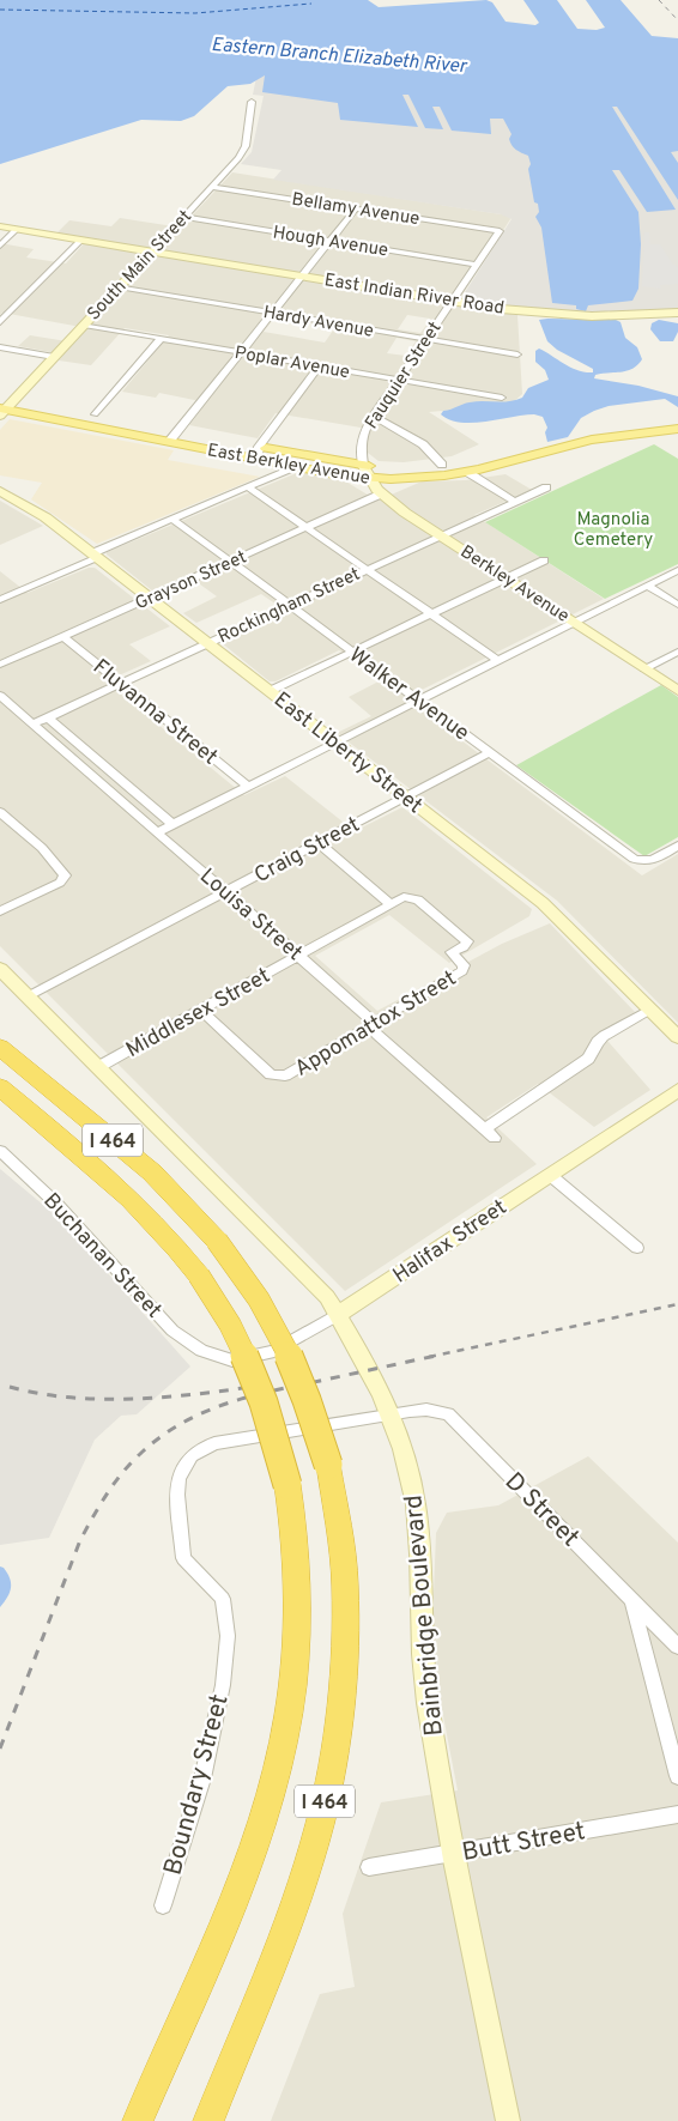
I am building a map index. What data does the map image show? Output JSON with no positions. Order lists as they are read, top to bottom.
{
  "streets": {
    "highway": ["I 464"],
    "main road": ["East Berkley Avenue"],
    "street": [
      "Bellamy Avenue",
      "Hough Avenue",
      "South Main Street",
      "East Indian River Road",
      "Hardy Avenue",
      "Poplar Avenue",
      "Fauquier Street",
      "Grayson Street",
      "Berkley Avenue",
      "Rockingham Street",
      "Walker Avenue",
      "Fluvanna Street",
      "East Liberty Street",
      "Craig Street",
      "Louisa Street",
      "Middlesex Street",
      "Appomattox Street",
      "Halifax Street",
      "Buchanan Street",
      "D Street",
      "Bainbridge Boulevard",
      "Boundary Street",
      "Butt Street"
    ]
  },
  "crossings": [
    ["Bellamy Avenue", "South Main Street"],
    ["Bellamy Avenue", "Fauquier Street"],
    ["Hough Avenue", "South Main Street"],
    ["Hough Avenue", "Fauquier Street"],
    ["South Main Street", "East Indian River Road"],
    ["South Main Street", "Hardy Avenue"],
    ["South Main Street", "Poplar Avenue"],
    ["South Main Street", "East Berkley Avenue"],
    ["East Indian River Road", "Fauquier Street"],
    ["Hardy Avenue", "Fauquier Street"],
    ["Poplar Avenue", "Fauquier Street"],
    ["Fauquier Street", "East Berkley Avenue"],
    ["Fauquier Street", "Berkley Avenue"],
    ["East Berkley Avenue", "Berkley Avenue"],
    ["Grayson Street", "Berkley Avenue"],
    ["Grayson Street", "Walker Avenue"],
    ["Grayson Street", "Fluvanna Street"],
    ["Grayson Street", "East Liberty Street"],
    ["Berkley Avenue", "Rockingham Street"],
    ["Rockingham Street", "Walker Avenue"],
    ["Rockingham Street", "Fluvanna Street"],
    ["Rockingham Street", "East Liberty Street"],
    ["Rockingham Street", "Louisa Street"],
    ["Walker Avenue", "Craig Street"],
    ["East Liberty Street", "Craig Street"],
    ["Craig Street", "Louisa Street"],
    ["Craig Street", "Bainbridge Boulevard"],
    ["Louisa Street", "Middlesex Street"],
    ["Louisa Street", "Appomattox Street"],
    ["Middlesex Street", "Appomattox Street"],
    ["Middlesex Street", "Bainbridge Boulevard"],
    ["Halifax Street", "Buchanan Street"],
    ["Halifax Street", "Bainbridge Boulevard"],
    ["D Street", "Bainbridge Boulevard"],
    ["D Street", "Boundary Street"],
    ["Bainbridge Boulevard", "Boundary Street"],
    ["Bainbridge Boulevard", "Butt Street"]
  ],
  "water": ["Eastern Branch Elizabeth River"],
  "parks": ["Magnolia Cemetery"]
}
